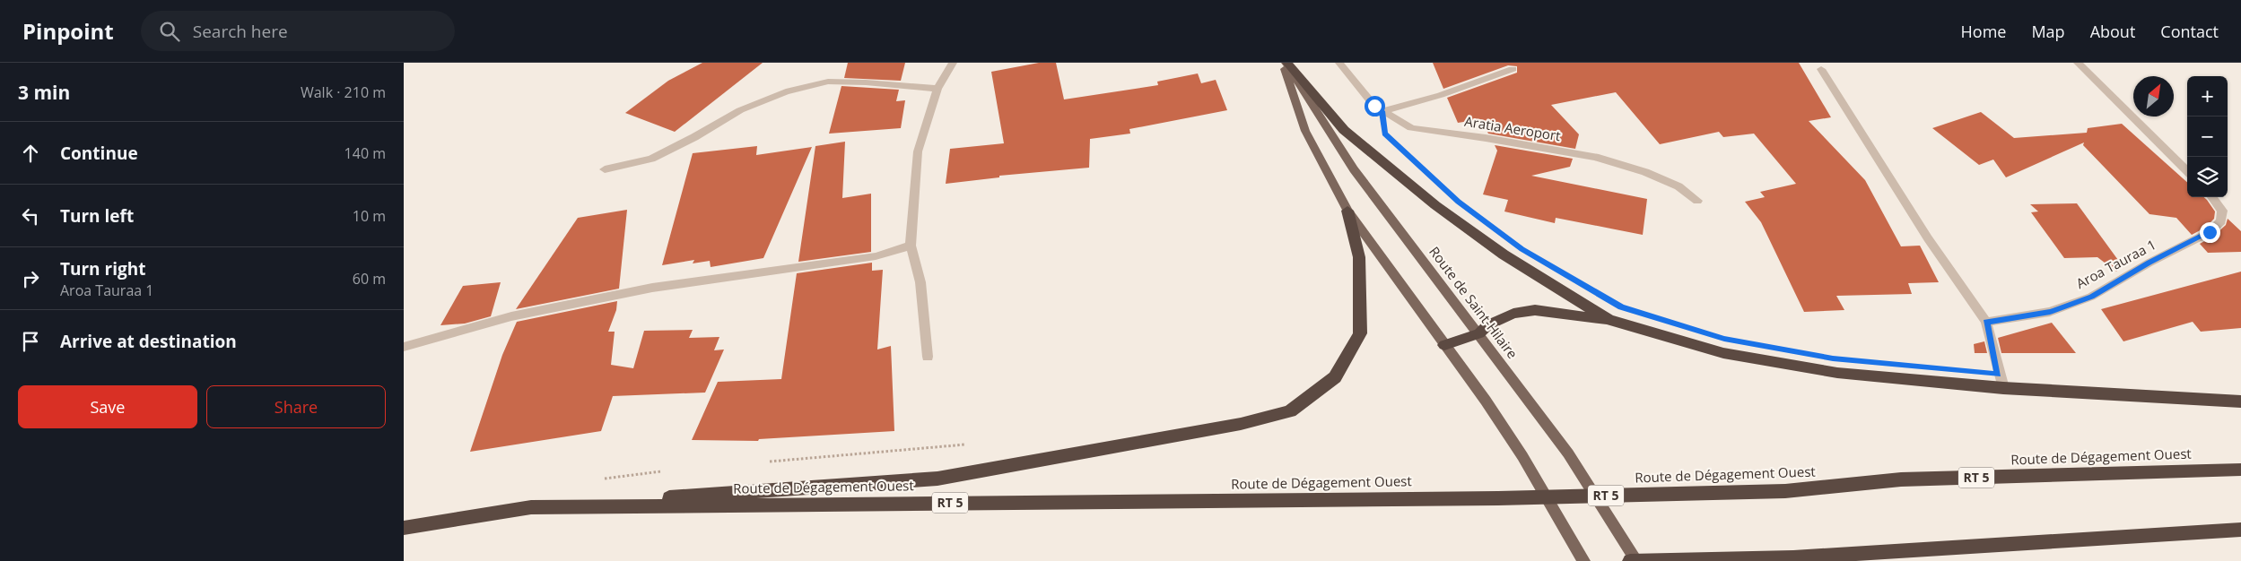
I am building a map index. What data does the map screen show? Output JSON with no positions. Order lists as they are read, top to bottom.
{
  "streets": {
    "highway": ["Route de Dégagement Ouest", "RT 5"],
    "main road": ["Route de Saint-Hilaire"],
    "street": ["Aratia Aeroport", "Aroa Tauraa 1"]
  },
  "north": "top right",
  "page": {
    "header": "Pinpoint",
    "search": "Search here",
    "nav": [
      "Home",
      "Map",
      "About",
      "Contact"
    ],
    "heading": ["3 min", "Walk · 210 m"],
    "map_buttons": ["+", "−"],
    "list": [
      ["Continue", "140 m"],
      ["Turn left", "10 m"],
      ["Turn right", "Aroa Tauraa 1", "60 m"],
      "Arrive at destination"
    ],
    "buttons": ["Save", "Share"]
  }
}
